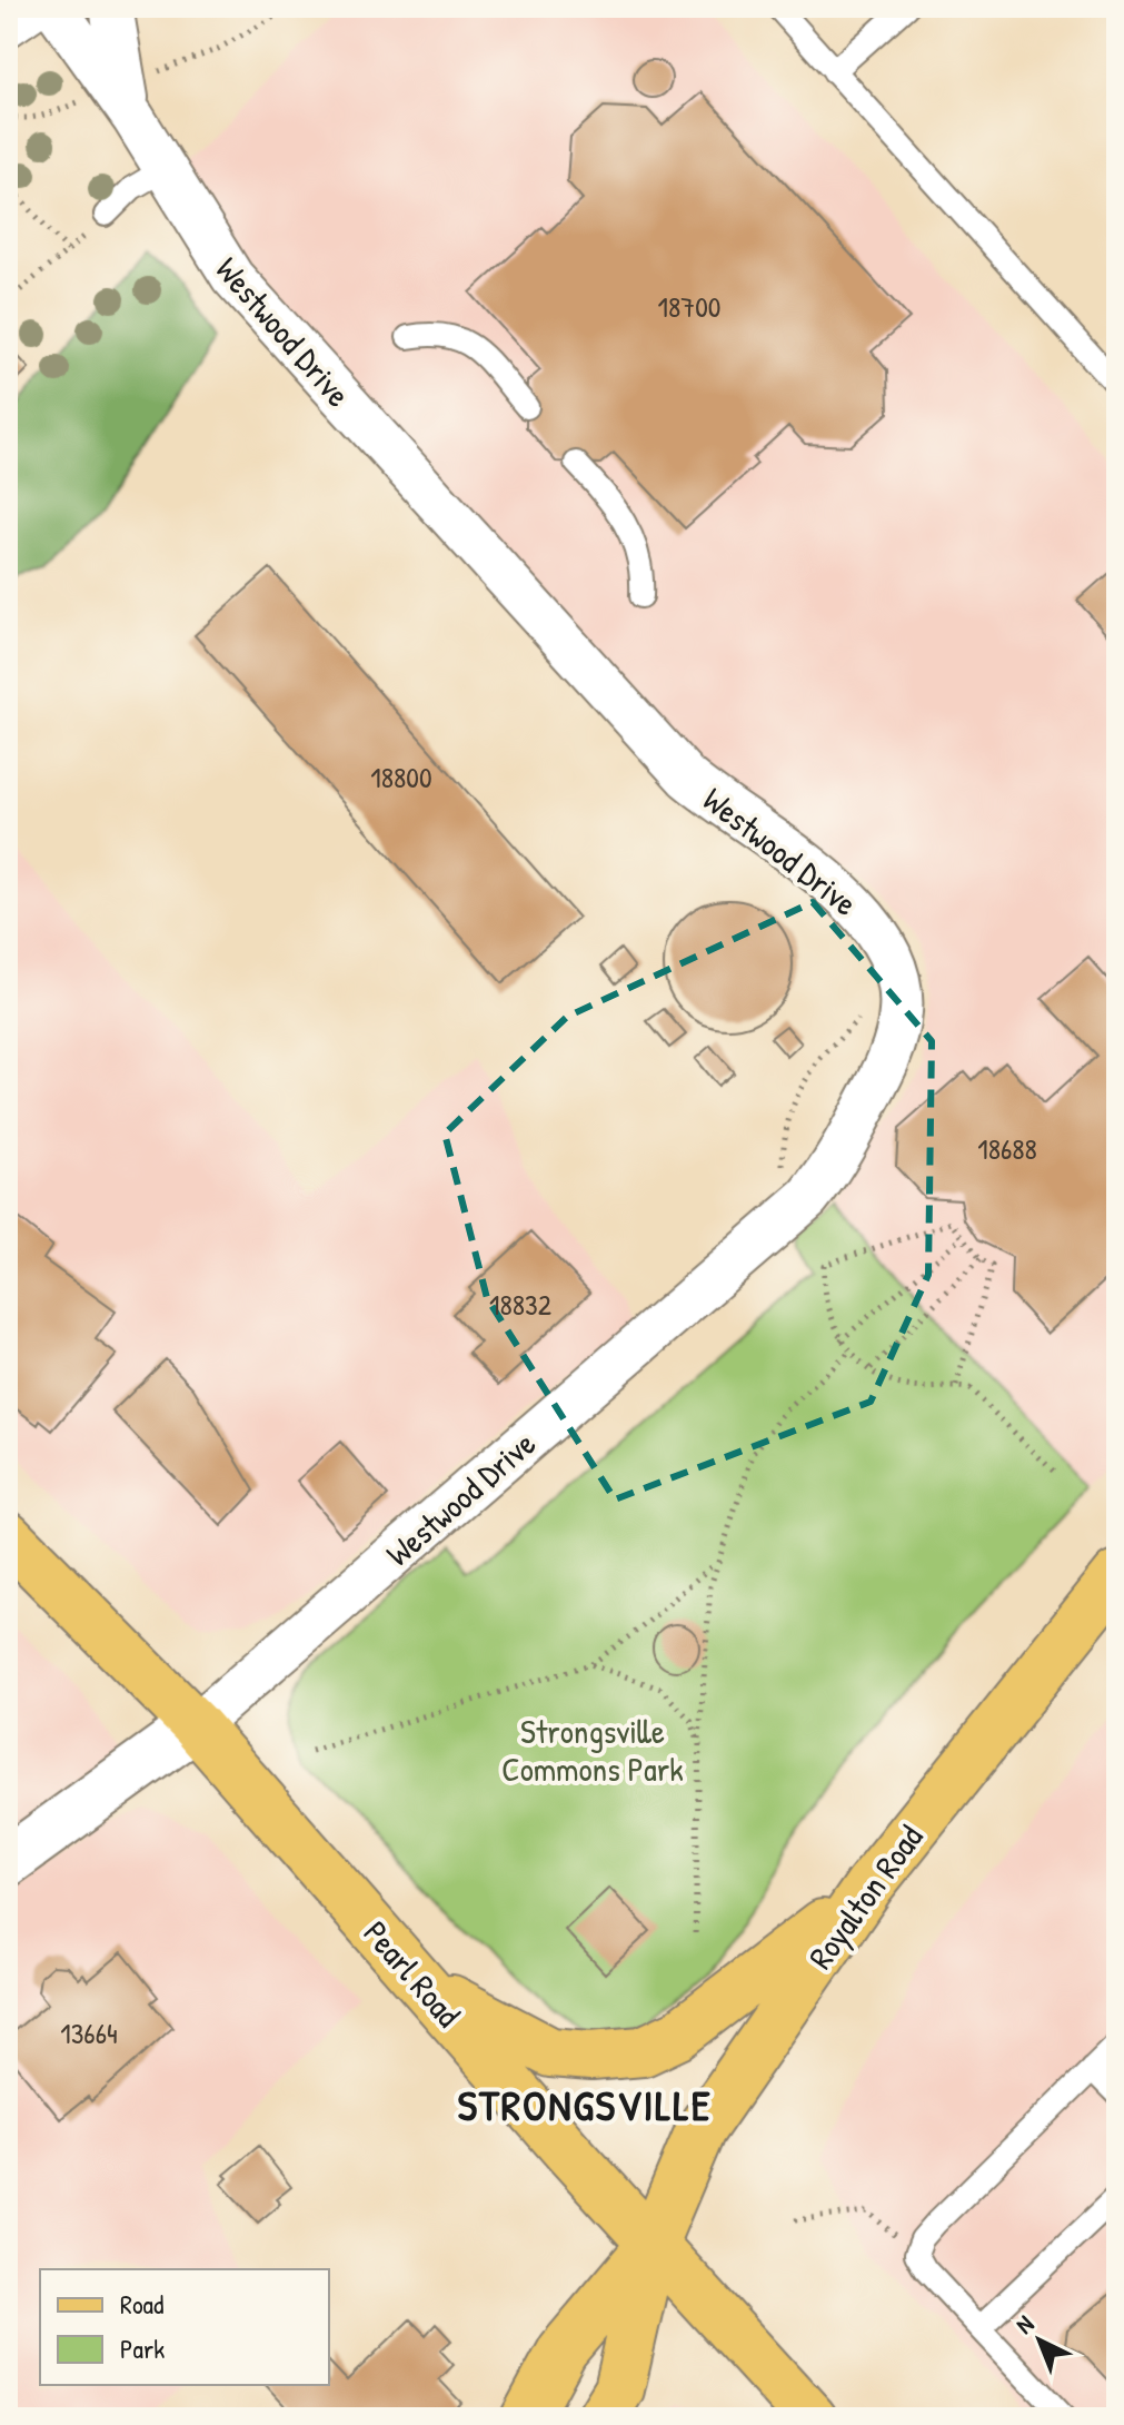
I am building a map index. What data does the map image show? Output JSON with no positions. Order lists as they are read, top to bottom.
{
  "streets": {
    "main road": ["Royalton Road", "Pearl Road"],
    "street": ["Westwood Drive"]
  },
  "crossings": [
    ["Westwood Drive", "Pearl Road"],
    ["Royalton Road", "Pearl Road"]
  ],
  "districts": ["STRONGSVILLE"],
  "parks": ["Strongsville Commons Park"],
  "house_numbers": [
    "18700",
    "18800",
    "18688",
    "18832",
    "13664"
  ],
  "legend": ["Road", "Park"],
  "north": "top left"
}
